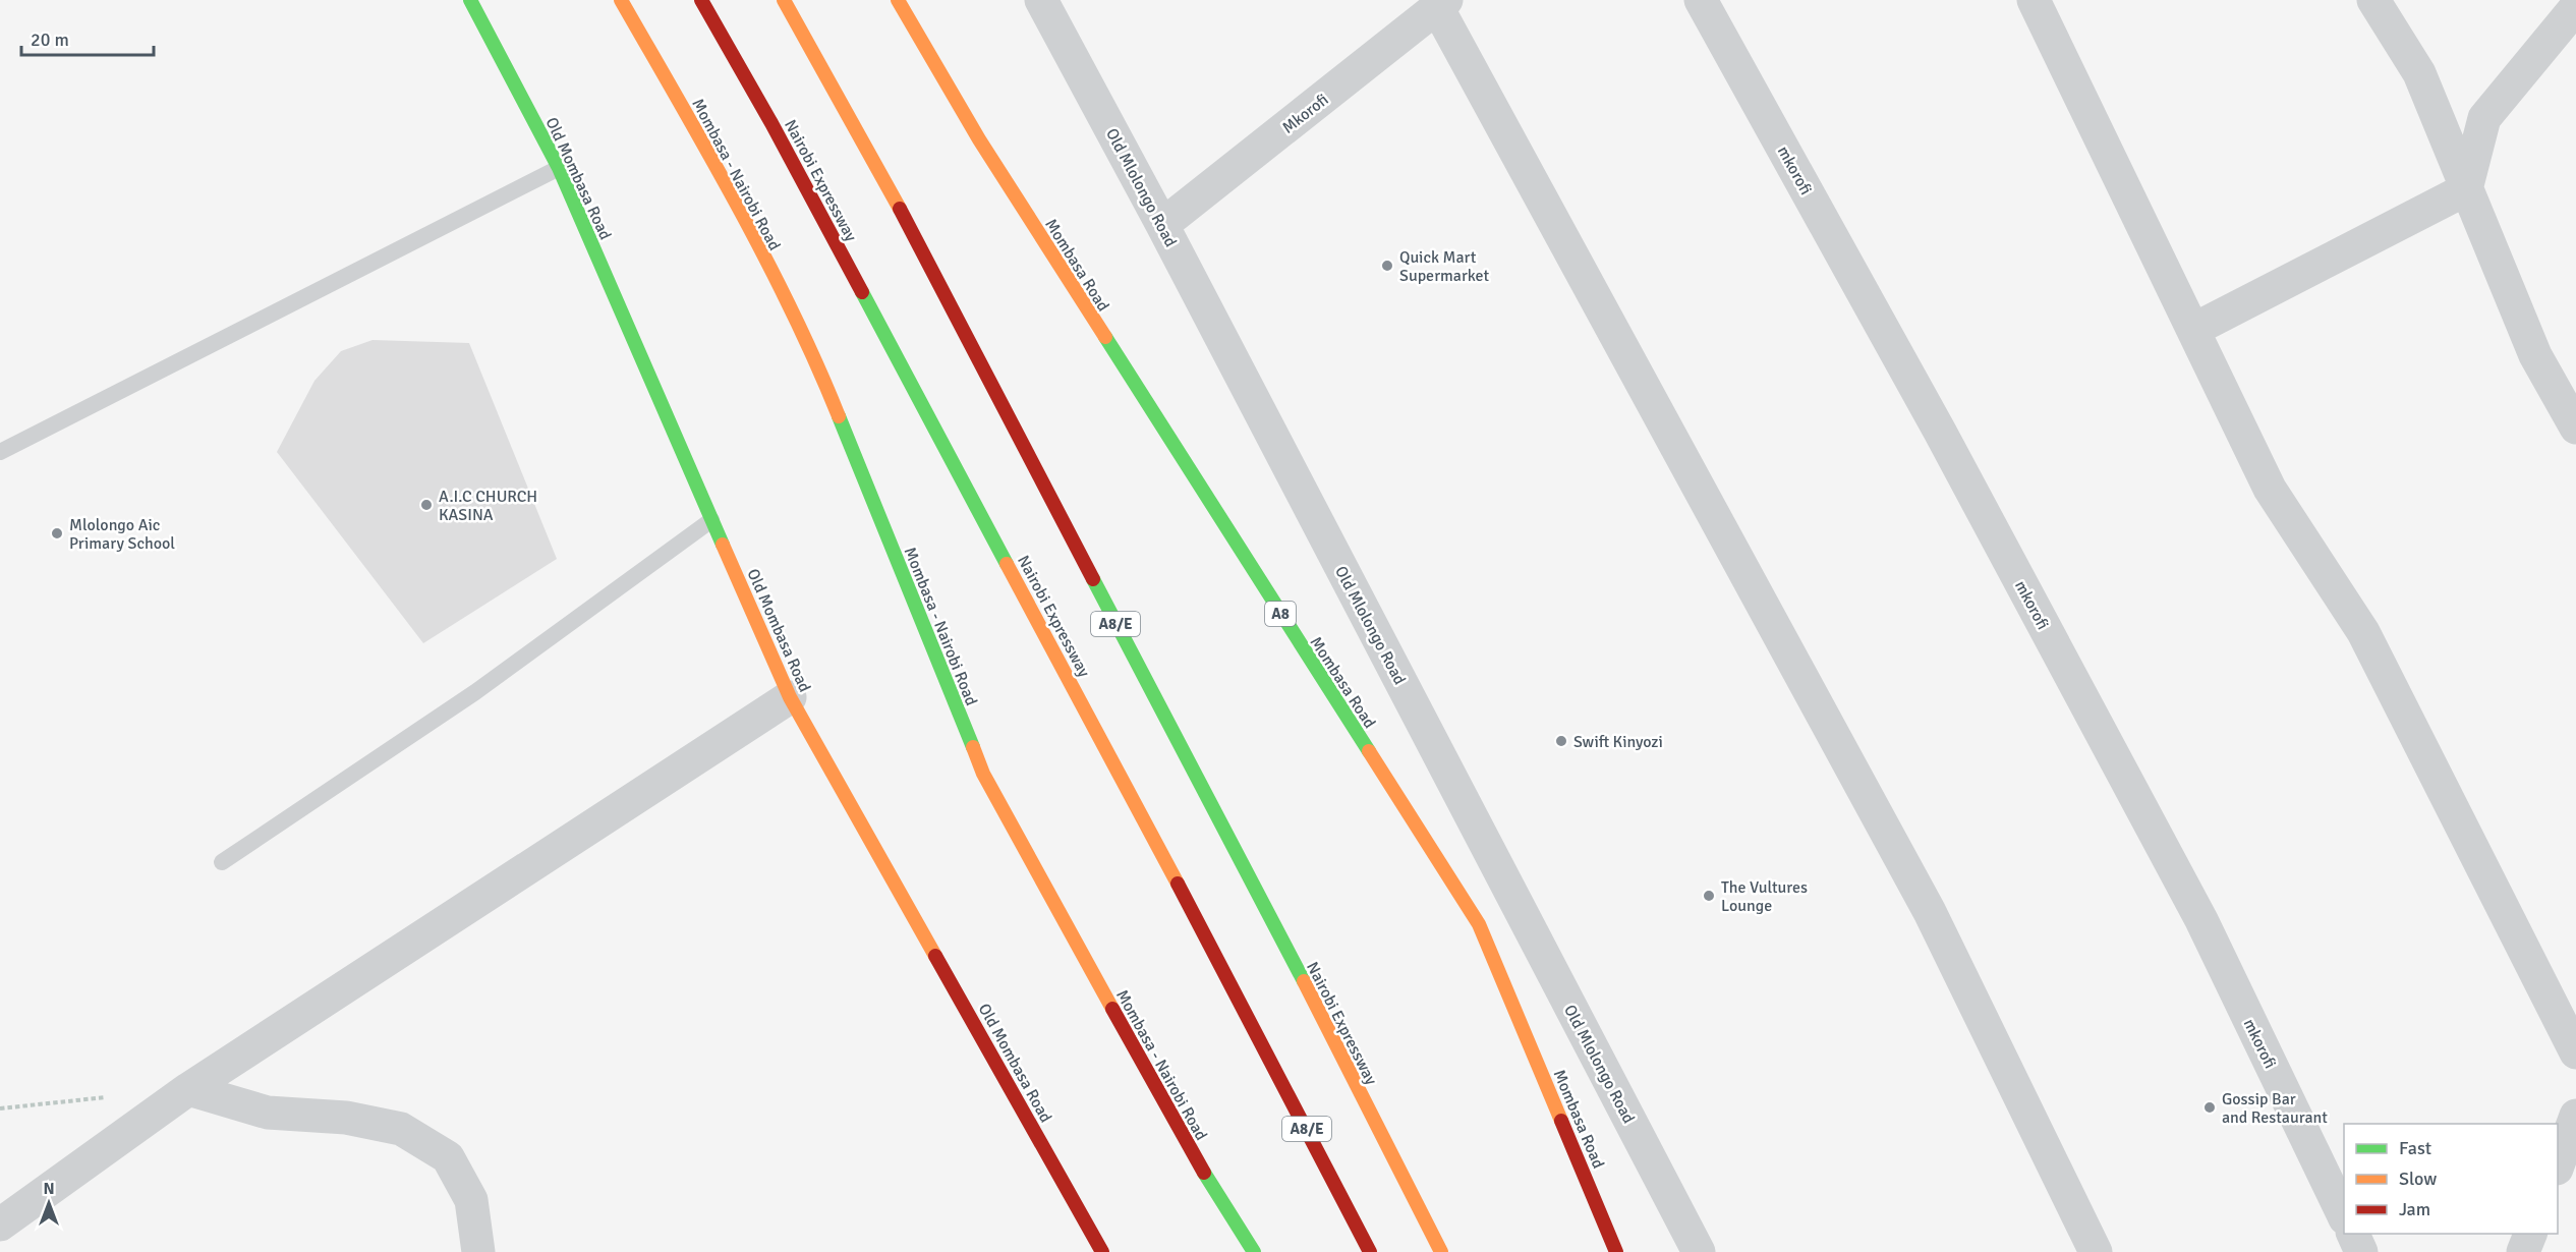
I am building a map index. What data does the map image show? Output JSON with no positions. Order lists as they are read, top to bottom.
{
  "streets": {
    "main road": [
      "Mombasa - Nairobi Road",
      "Old Mombasa Road",
      "Nairobi Expressway",
      "Mombasa Road",
      "A8",
      "A8/E"
    ],
    "street": ["Mkorofi", "mkorofi", "Old Mlolongo Road"]
  },
  "crossings": [
    ["Mkorofi", "Old Mlolongo Road"]
  ],
  "places": [
    "Quick Mart Supermarket",
    "A.I.C CHURCH KASINA",
    "Mlolongo Aic Primary School",
    "Swift Kinyozi",
    "The Vultures Lounge",
    "Gossip Bar and Restaurant"
  ],
  "legend": ["Fast", "Slow", "Jam"],
  "scale_bar": "20 m",
  "north": "top"
}
